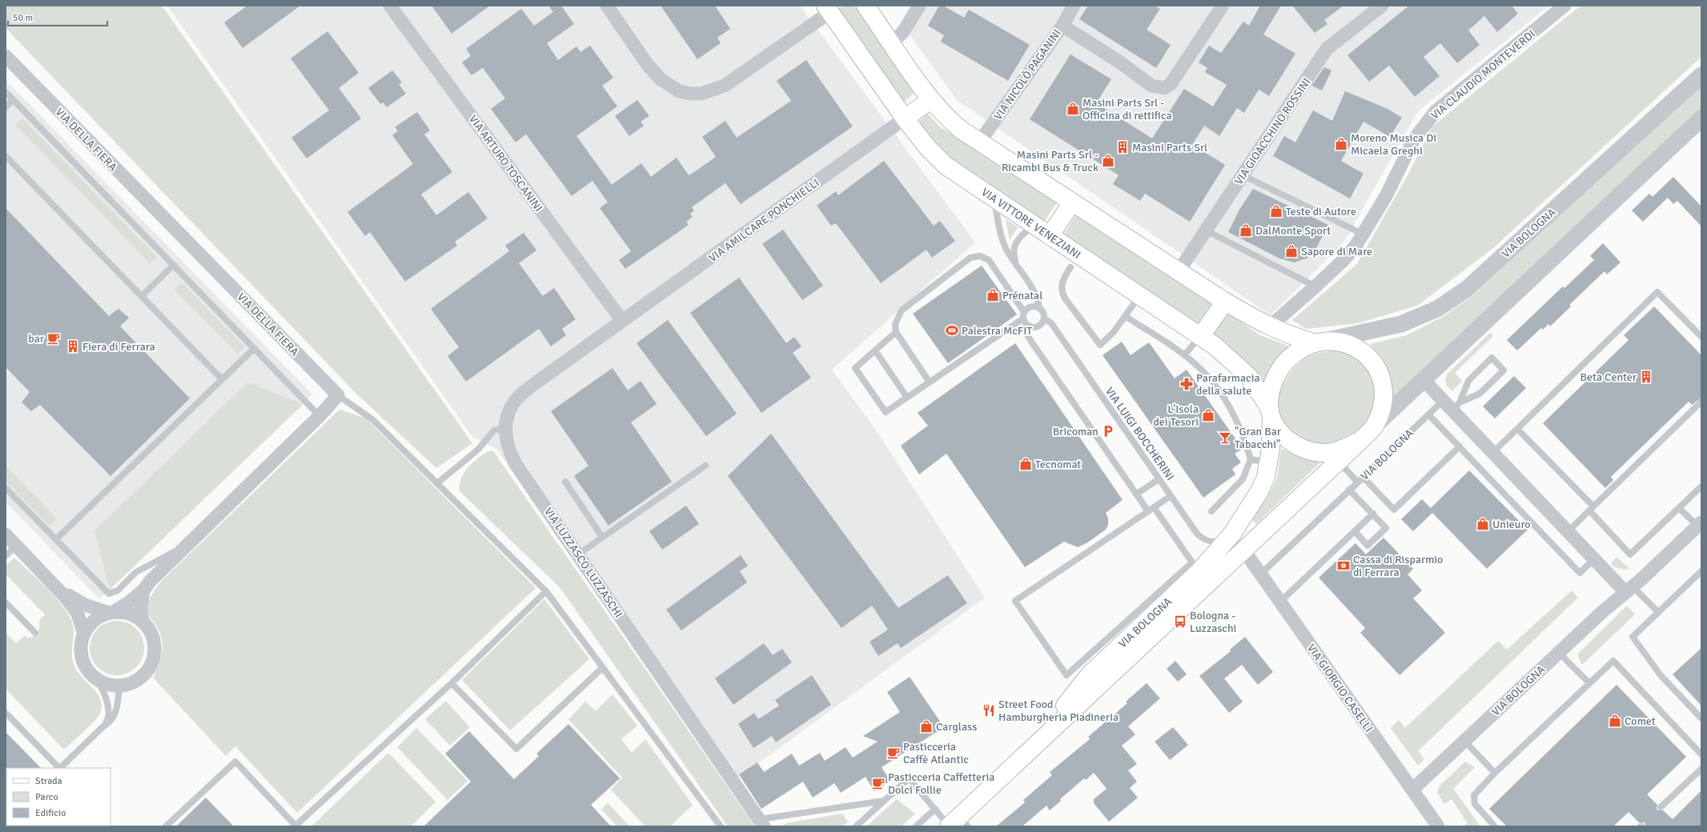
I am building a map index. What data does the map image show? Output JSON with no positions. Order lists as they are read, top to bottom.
{
  "streets": {
    "main road": ["VIA VITTORE VENEZIANI", "VIA BOLOGNA"],
    "street": [
      "VIA NICOLÒ PAGANINI",
      "VIA CLAUDIO MONTEVERDI",
      "VIA GIOACCHINO ROSSINI",
      "VIA DELLA FIERA",
      "VIA ARTURO TOSCANINI",
      "VIA AMILCARE PONCHIELLI",
      "VIA LUZZASCO LUZZASCHI",
      "VIA GIORGIO CASELLI"
    ],
    "lane": ["VIA LUIGI BOCCHERINI"]
  },
  "crossings": [
    ["VIA ARTURO TOSCANINI", "VIA AMILCARE PONCHIELLI"],
    ["VIA ARTURO TOSCANINI", "VIA LUZZASCO LUZZASCHI"],
    ["VIA AMILCARE PONCHIELLI", "VIA VITTORE VENEZIANI"],
    ["VIA AMILCARE PONCHIELLI", "VIA LUZZASCO LUZZASCHI"],
    ["VIA VITTORE VENEZIANI", "VIA BOLOGNA"],
    ["VIA VITTORE VENEZIANI", "VIA LUIGI BOCCHERINI"],
    ["VIA BOLOGNA", "VIA LUIGI BOCCHERINI"],
    ["VIA BOLOGNA", "VIA GIORGIO CASELLI"]
  ],
  "places": {
    "shop": [
      "Masini Parts Srl - Officina di rettifica",
      "Moreno Musica Di Micaela Greghi",
      "Masini Parts Srl - Ricambi Bus & Truck",
      "Teste di Autore",
      "DalMonte Sport",
      "Sapore di Mare",
      "Prénatal",
      "L'Isola dei Tesori",
      "Tecnomat",
      "Unieuro",
      "Comet",
      "Carglass"
    ],
    "building": ["Masini Parts Srl", "Fiera di Ferrara", "Beta Center"],
    "sports": ["Palestra McFIT"],
    "cafe": ["bar", "Pasticceria Caffè Atlantic", "Pasticceria Caffetteria Dolci Follie"],
    "pharmacy": ["Parafarmacia della salute"],
    "parking": ["Bricoman"],
    "bar": ["\"Gran Bar Tabacchi\""],
    "bank": ["Cassa di Risparmio di Ferrara"],
    "bus stop": ["Bologna - Luzzaschi"],
    "restaurant": ["Street Food Hamburgheria Piadineria"]
  },
  "legend": ["Strada", "Parco", "Edificio"],
  "scale_bar": "50 m"
}
